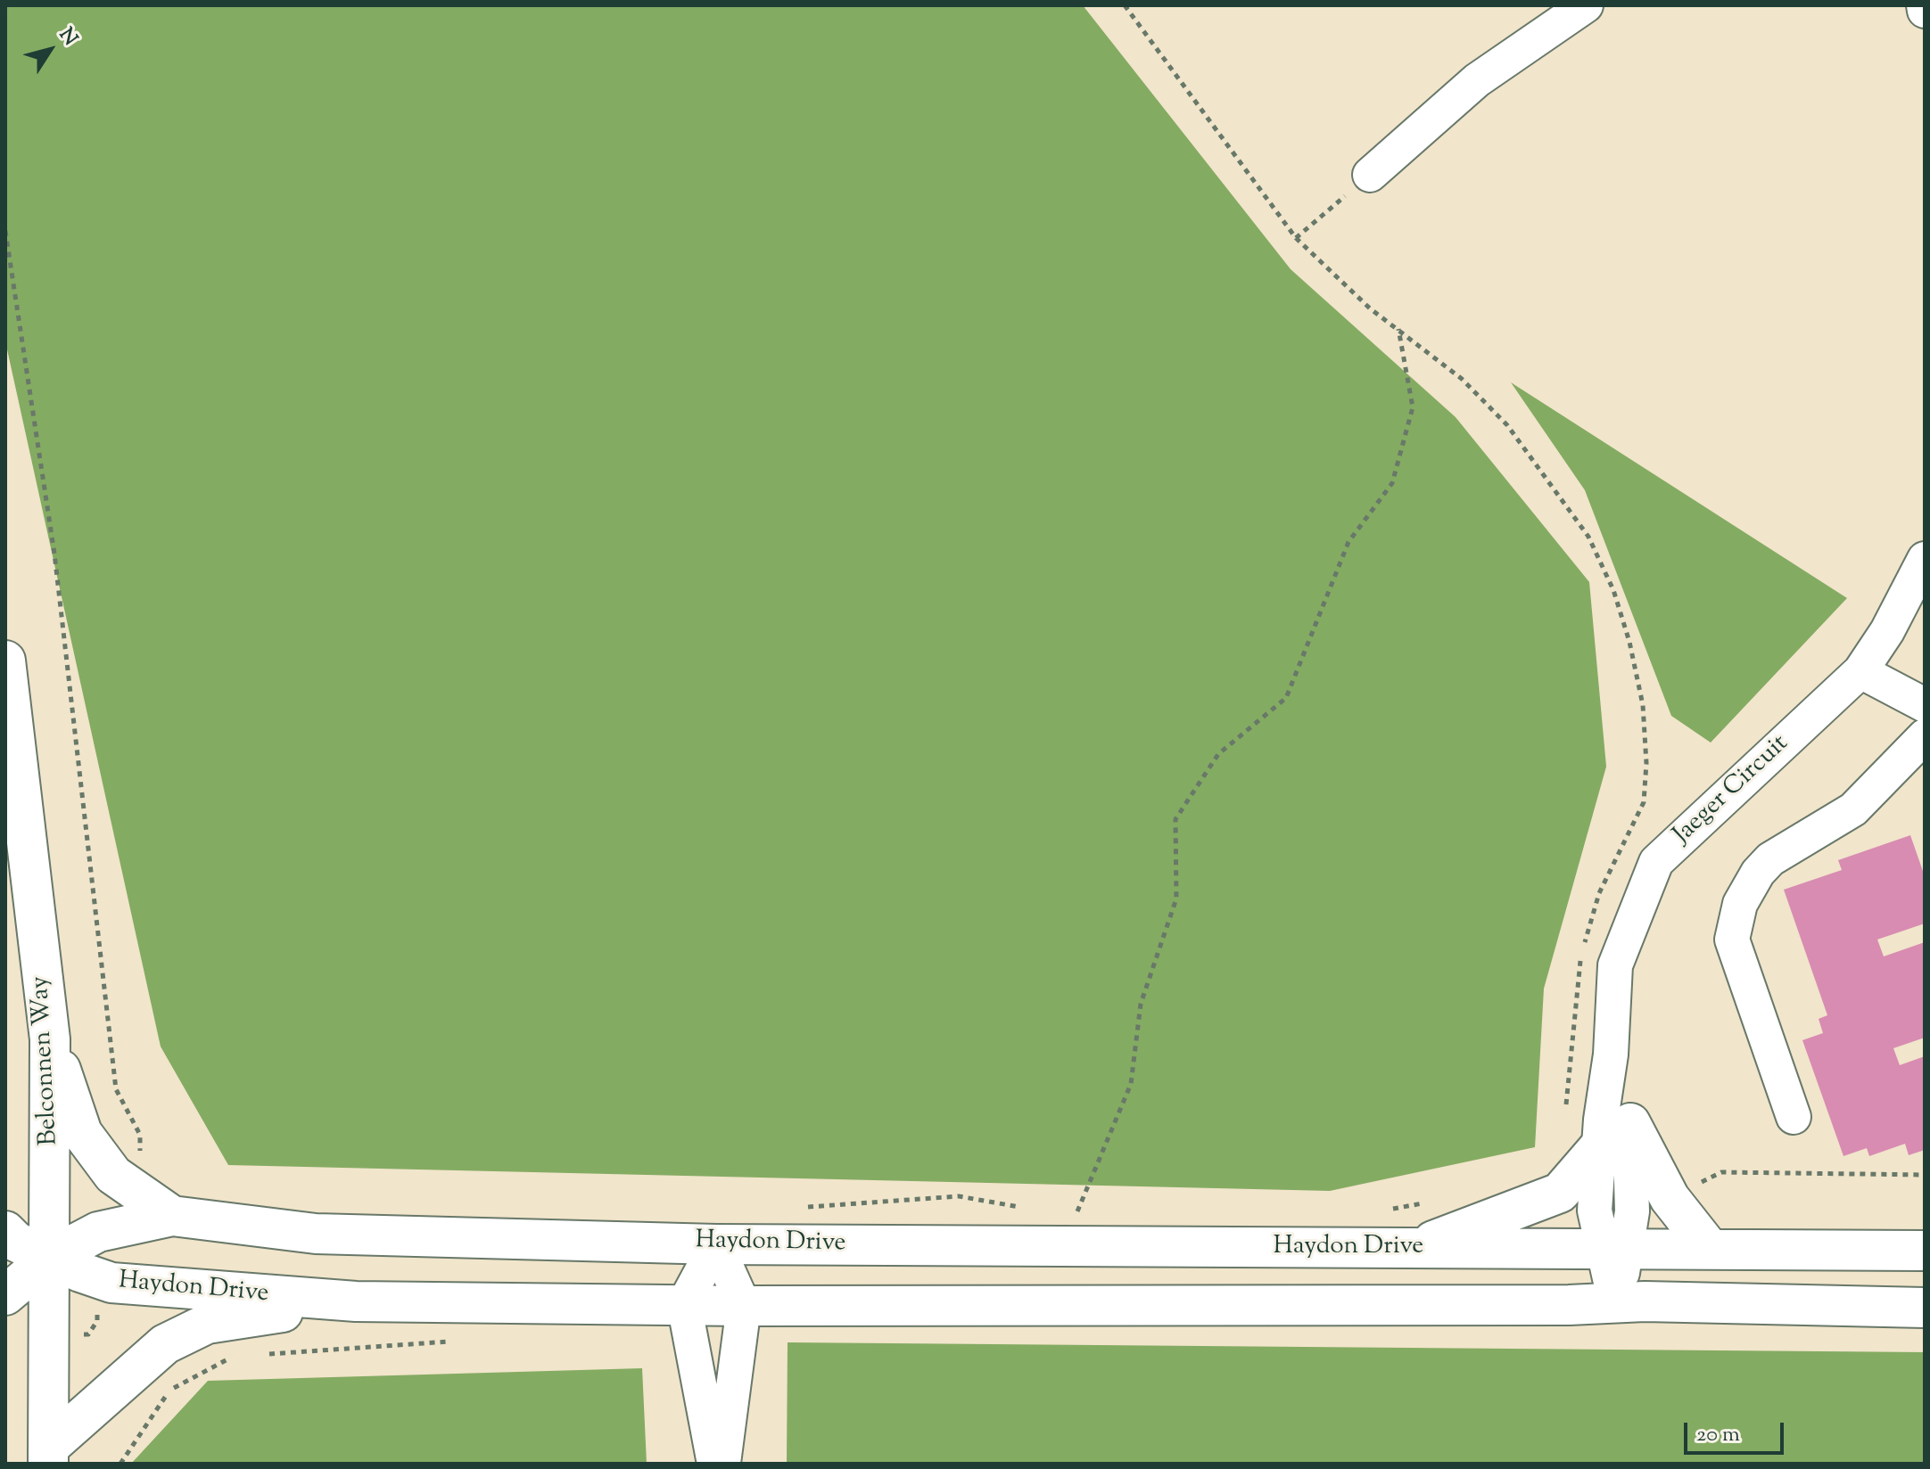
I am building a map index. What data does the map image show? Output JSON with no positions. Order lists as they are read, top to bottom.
{
  "streets": {
    "main road": ["Belconnen Way", "Haydon Drive"],
    "street": ["Jaeger Circuit"]
  },
  "crossings": [
    ["Jaeger Circuit", "Haydon Drive"],
    ["Belconnen Way", "Haydon Drive"]
  ],
  "scale_bar": "20 m",
  "north": "top right"
}
